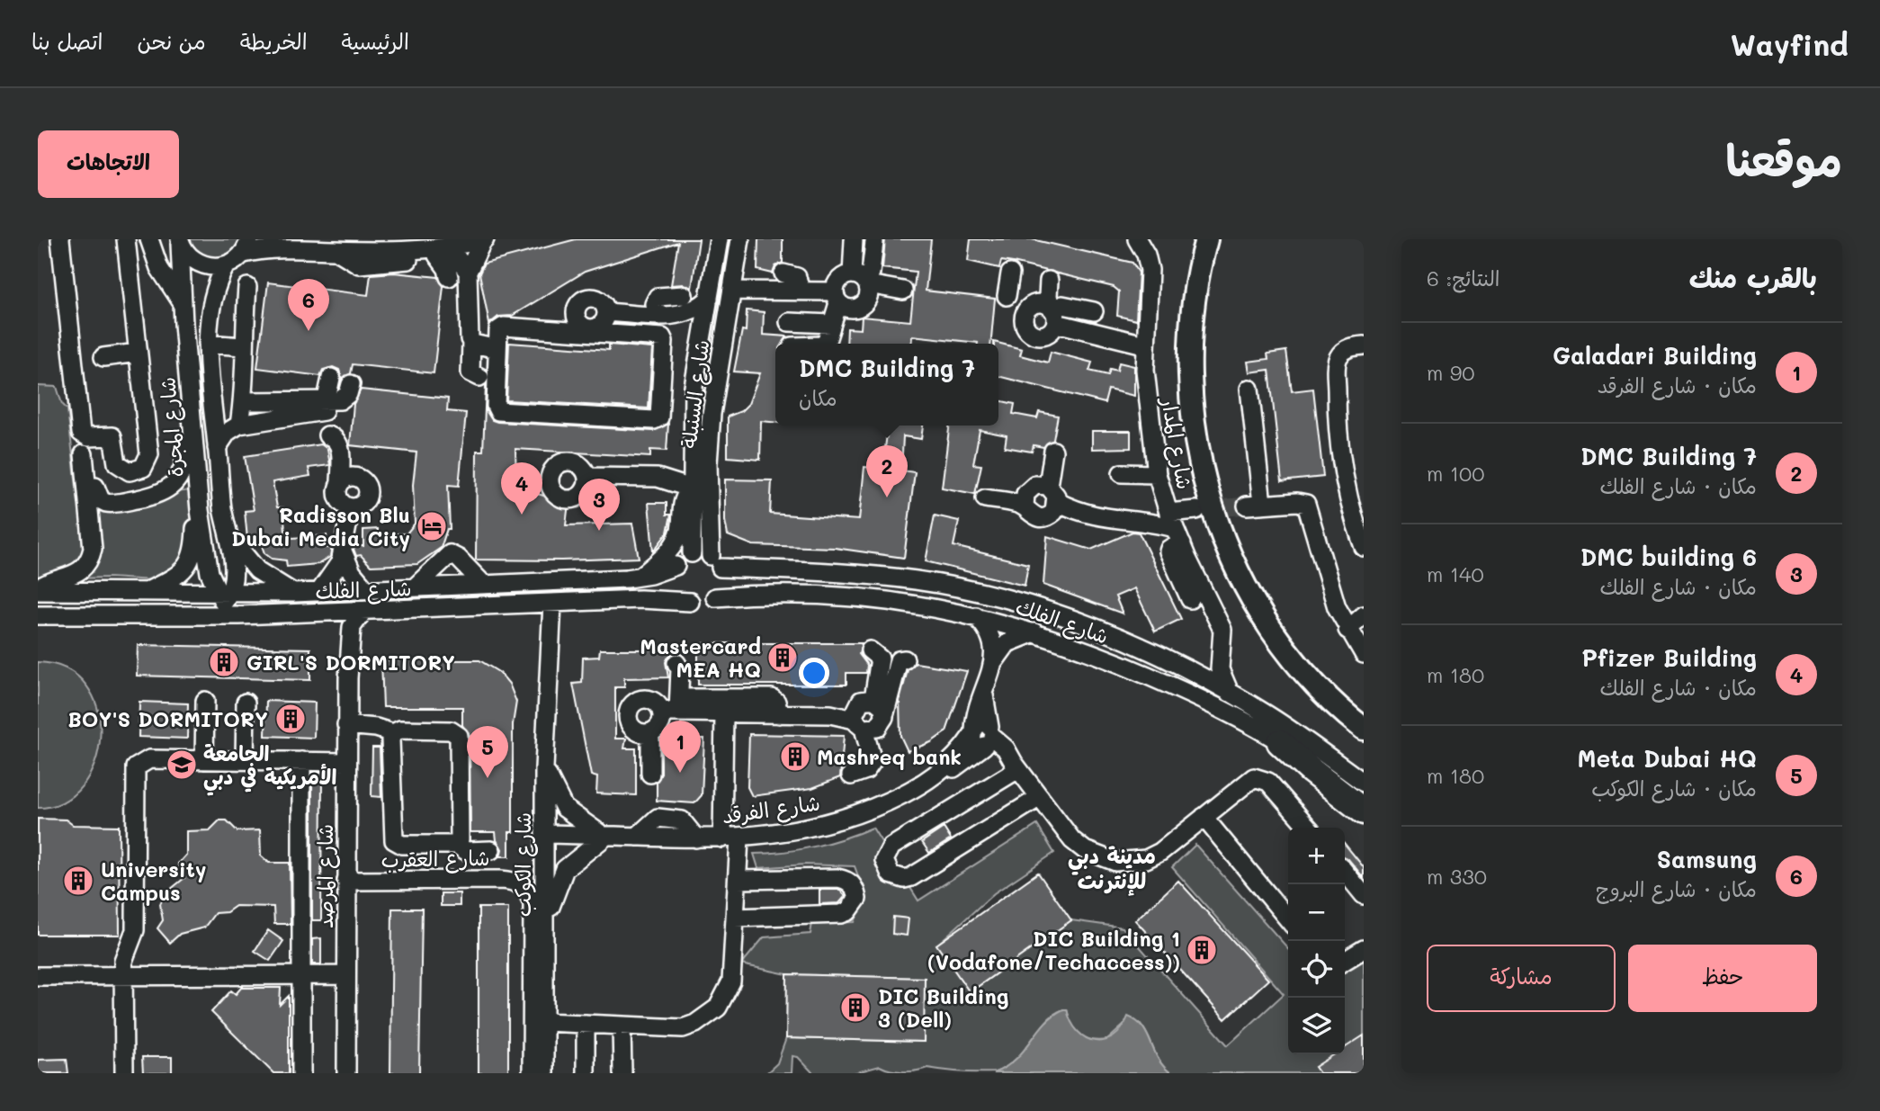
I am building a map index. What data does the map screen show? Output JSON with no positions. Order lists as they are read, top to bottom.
{
  "streets": {
    "street": [
      "شارع السنبلة",
      "شارع المجرة",
      "شارع المدار",
      "شارع الفلك",
      "شارع الفرقد",
      "شارع العقرب",
      "شارع الكوكب",
      "شارع المرصد"
    ]
  },
  "crossings": [
    ["شارع السنبلة", "شارع الفلك"],
    ["شارع المجرة", "شارع الفلك"],
    ["شارع المدار", "شارع الفلك"],
    ["شارع الفلك", "شارع الكوكب"],
    ["شارع الفلك", "شارع المرصد"],
    ["شارع الفرقد", "شارع الكوكب"],
    ["شارع العقرب", "شارع المرصد"]
  ],
  "districts": ["مدينة دبي للإنترنت"],
  "places": {
    "hotel": ["Radisson Blu Dubai Media City"],
    "building": [
      "Mastercard MEA HQ",
      "GIRL'S DORMITORY",
      "BOY'S DORMITORY",
      "Mashreq bank",
      "University Campus",
      "DIC Building 1 (Vodafone/Techaccess))",
      "DIC Building 3 (Dell)"
    ],
    "school or university": ["الجامعة الأمريكية في دبي"]
  },
  "page": {
    "header": "Wayfind",
    "nav": [
      "الرئيسية",
      "الخريطة",
      "من نحن",
      "اتصل بنا"
    ],
    "title": "موقعنا",
    "buttons": [
      "الاتجاهات",
      ["حفظ", "مشاركة"]
    ],
    "heading": ["بالقرب منك", "النتائج: 6"],
    "pins": [
      "6",
      "2",
      "4",
      "3",
      "1",
      "5"
    ],
    "list": [
      {
        "mark": "1",
        "name": "Galadari Building",
        "note": "مكان · شارع الفرقد",
        "value": "90 m"
      },
      {
        "mark": "2",
        "name": "DMC Building 7",
        "note": "مكان · شارع الفلك",
        "value": "100 m"
      },
      {
        "mark": "3",
        "name": "DMC building 6",
        "note": "مكان · شارع الفلك",
        "value": "140 m"
      },
      {
        "mark": "4",
        "name": "Pfizer Building",
        "note": "مكان · شارع الفلك",
        "value": "180 m"
      },
      {
        "mark": "5",
        "name": "Meta Dubai HQ",
        "note": "مكان · شارع الكوكب",
        "value": "180 m"
      },
      {
        "mark": "6",
        "name": "Samsung",
        "note": "مكان · شارع البروج",
        "value": "330 m"
      }
    ],
    "popup": ["DMC Building 7", "مكان"],
    "map_buttons": ["+", "−"]
  }
}
